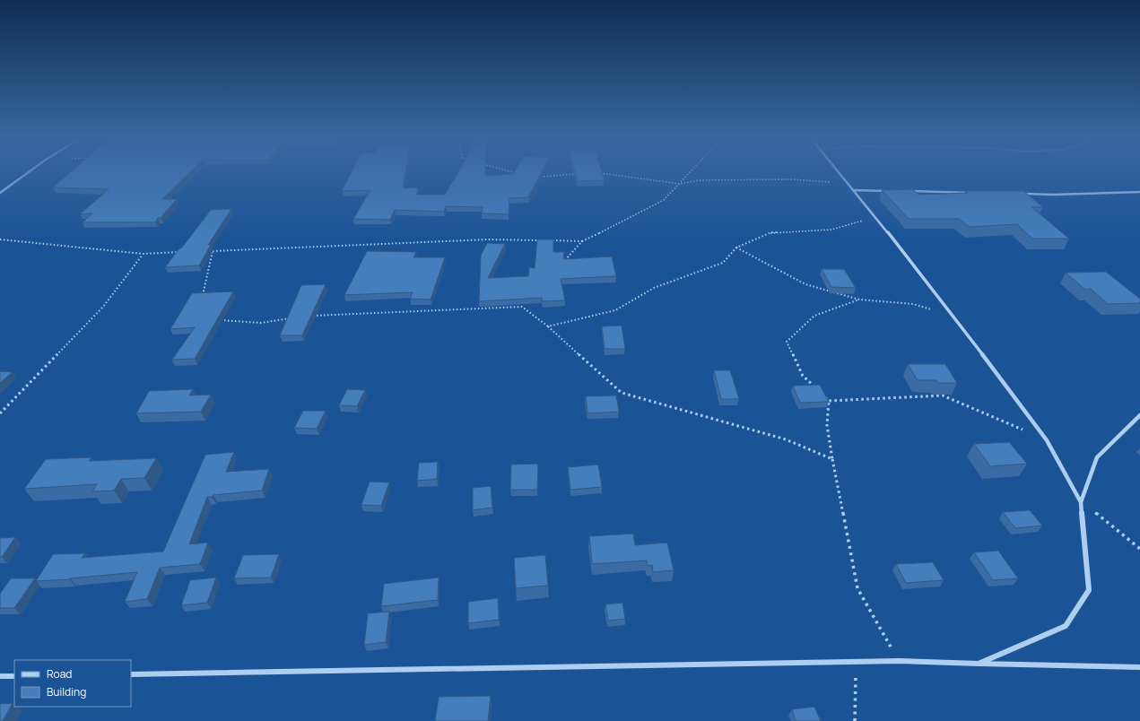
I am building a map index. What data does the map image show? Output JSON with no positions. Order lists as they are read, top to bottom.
{
  "legend": ["Road", "Building"]
}
